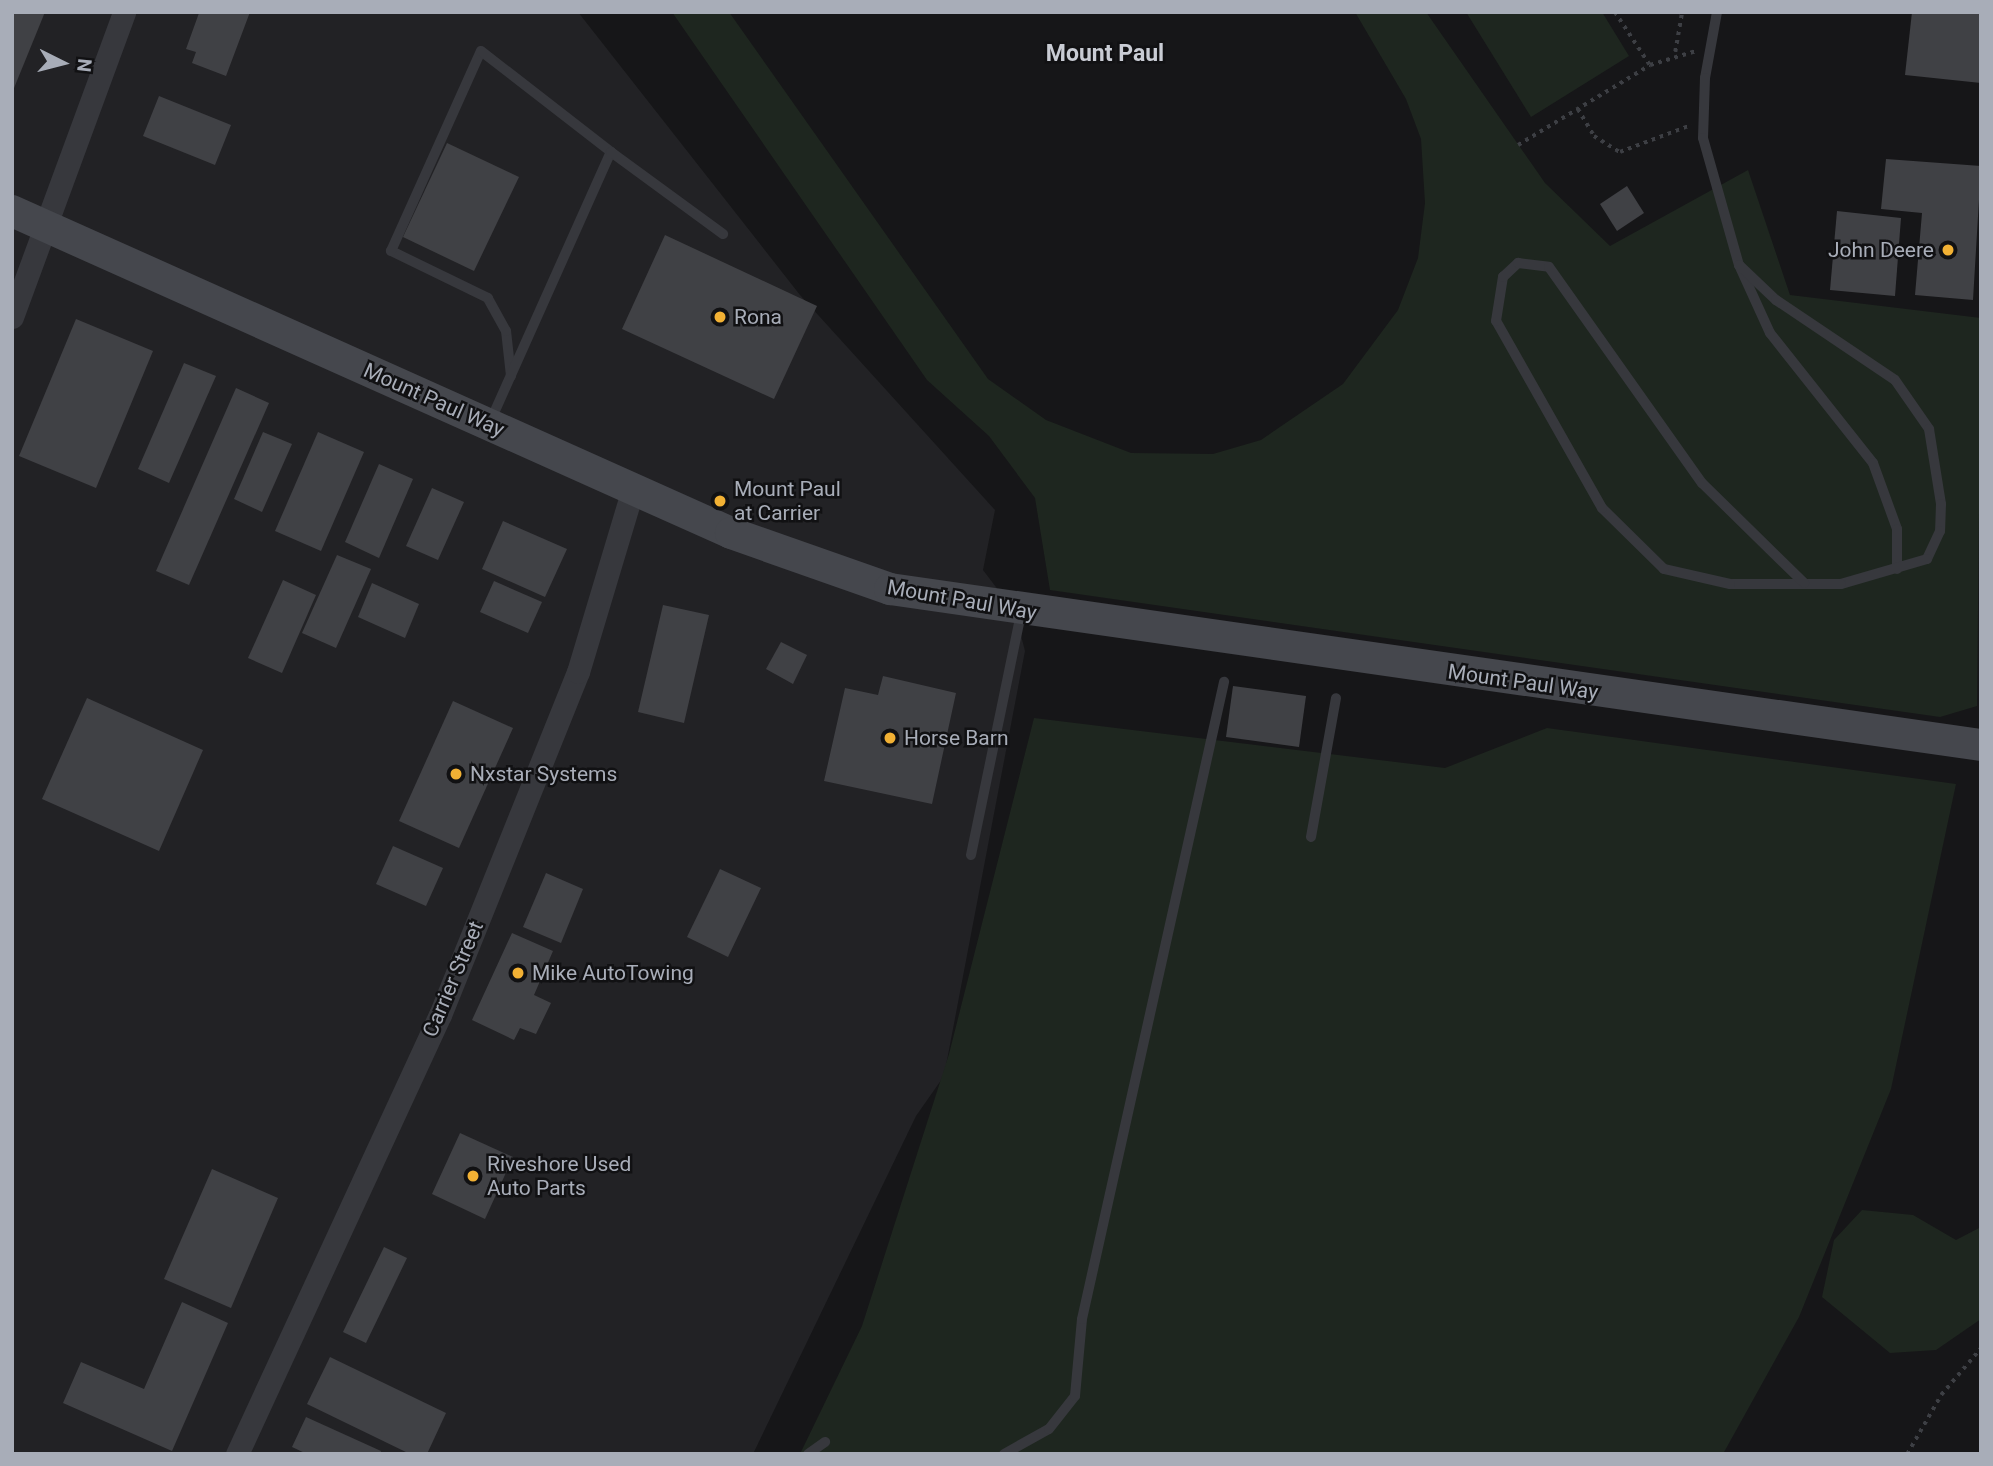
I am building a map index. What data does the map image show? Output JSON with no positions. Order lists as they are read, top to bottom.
{
  "streets": {
    "street": ["Mount Paul Way", "Carrier Street"]
  },
  "crossings": [
    ["Mount Paul Way", "Carrier Street"]
  ],
  "districts": ["Mount Paul"],
  "places": [
    "John Deere",
    "Rona",
    "Mount Paul at Carrier",
    "Horse Barn",
    "Nxstar Systems",
    "Mike AutoTowing",
    "Riveshore Used Auto Parts"
  ],
  "north": "right"
}
